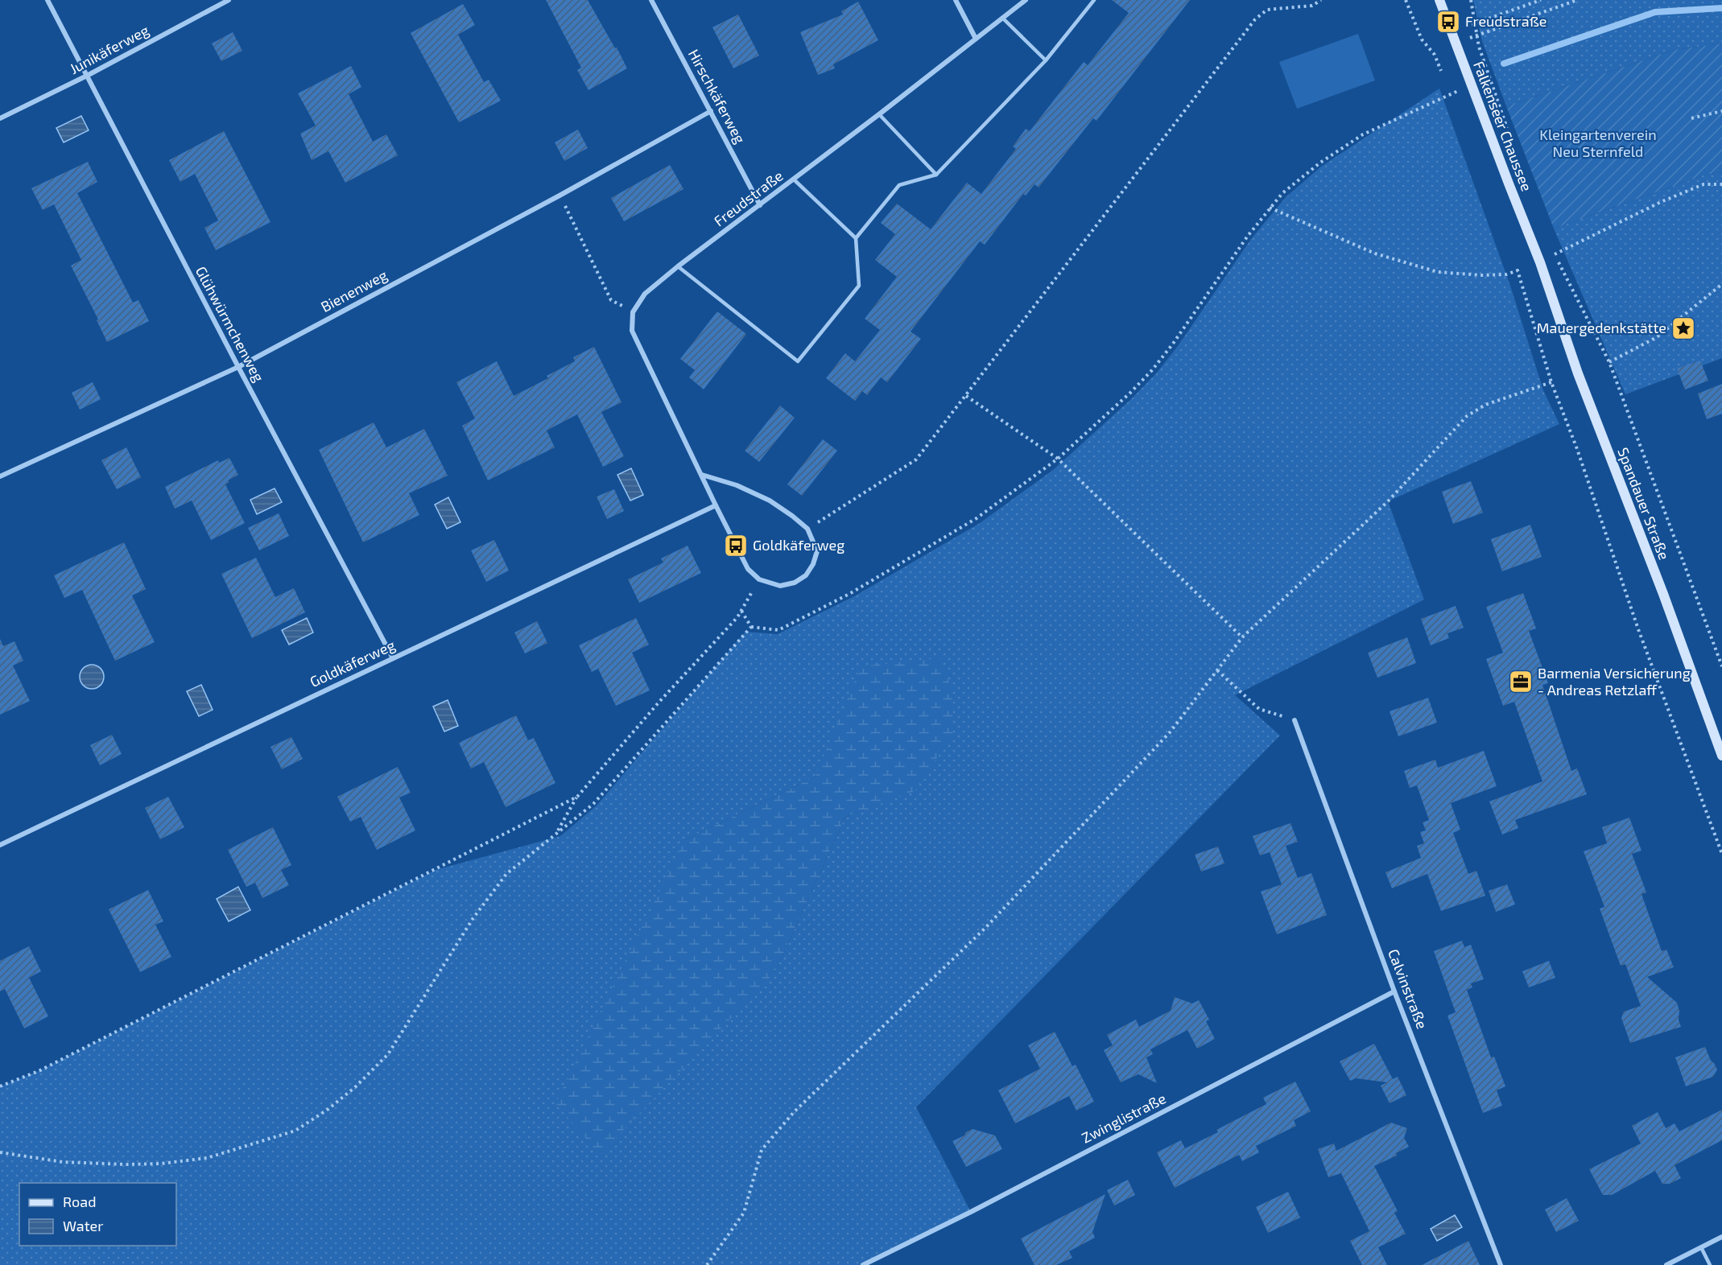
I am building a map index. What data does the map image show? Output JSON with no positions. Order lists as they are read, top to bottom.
{
  "streets": {
    "main road": ["Falkenseer Chaussee", "Spandauer Straße"],
    "street": [
      "Junikäferweg",
      "Hirschkäferweg",
      "Freudstraße",
      "Bienenweg",
      "Glühwürmchenweg",
      "Goldkäferweg",
      "Calvinstraße",
      "Zwinglistraße"
    ]
  },
  "crossings": [
    ["Junikäferweg", "Glühwürmchenweg"],
    ["Hirschkäferweg", "Freudstraße"],
    ["Hirschkäferweg", "Bienenweg"],
    ["Falkenseer Chaussee", "Spandauer Straße"],
    ["Bienenweg", "Glühwürmchenweg"],
    ["Glühwürmchenweg", "Goldkäferweg"],
    ["Calvinstraße", "Zwinglistraße"]
  ],
  "parks": ["Kleingartenverein Neu Sternfeld"],
  "places": {
    "bus stop": ["Freudstraße", "Goldkäferweg"],
    "place": ["Mauergedenkstätte"],
    "office": ["Barmenia Versicherung - Andreas Retzlaff"]
  },
  "legend": ["Road", "Water"]
}
